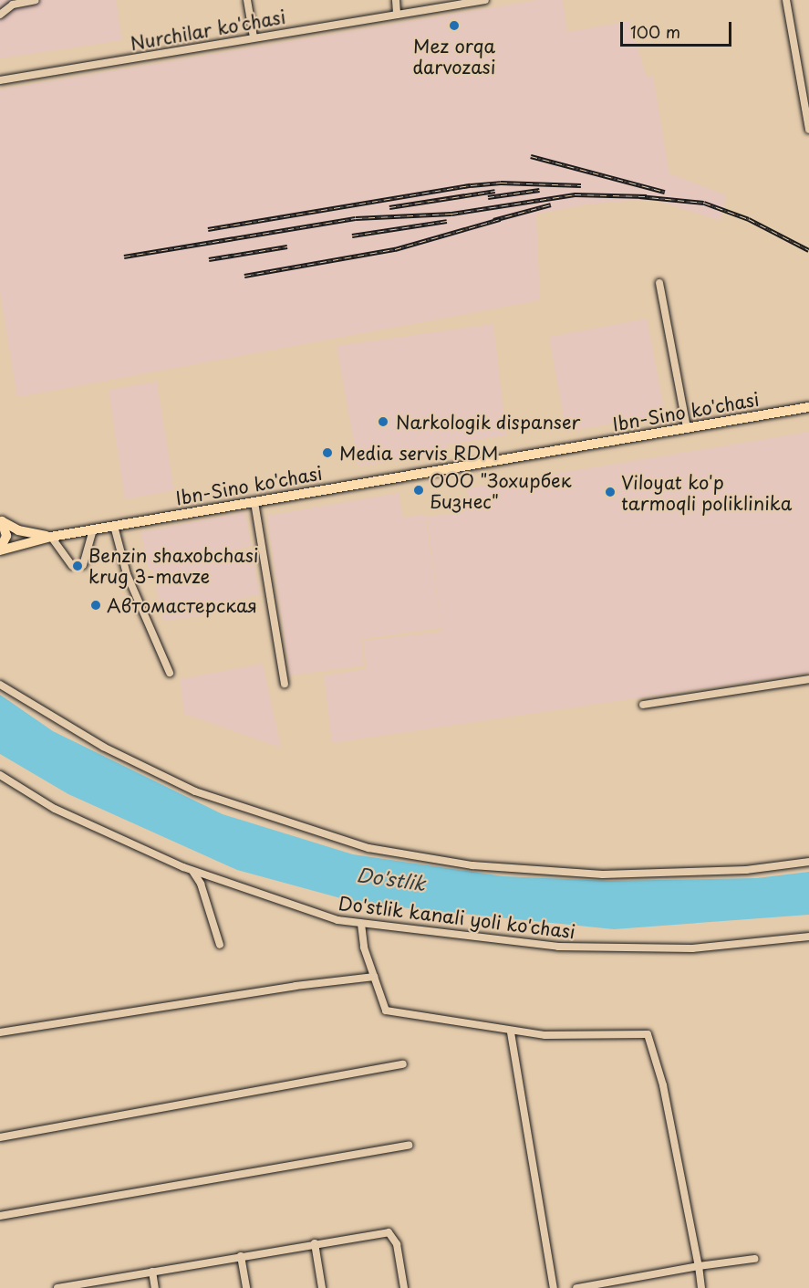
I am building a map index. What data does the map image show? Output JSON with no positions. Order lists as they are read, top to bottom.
{
  "streets": {
    "main road": ["Ibn-Sino ko'chasi"],
    "street": ["Nurchilar ko'chasi", "Do'stlik kanali yoli ko'chasi"]
  },
  "water": ["Do'stlik"],
  "places": [
    "Mez orqa darvozasi",
    "Narkologik dispanser",
    "Media servis RDM",
    "ООО \"Зохирбек Бизнес\"",
    "Viloyat ko'p tarmoqli poliklinika",
    "Benzin shaxobchasi krug 3-mavze",
    "Автомастерская"
  ],
  "scale_bar": "100 m"
}
